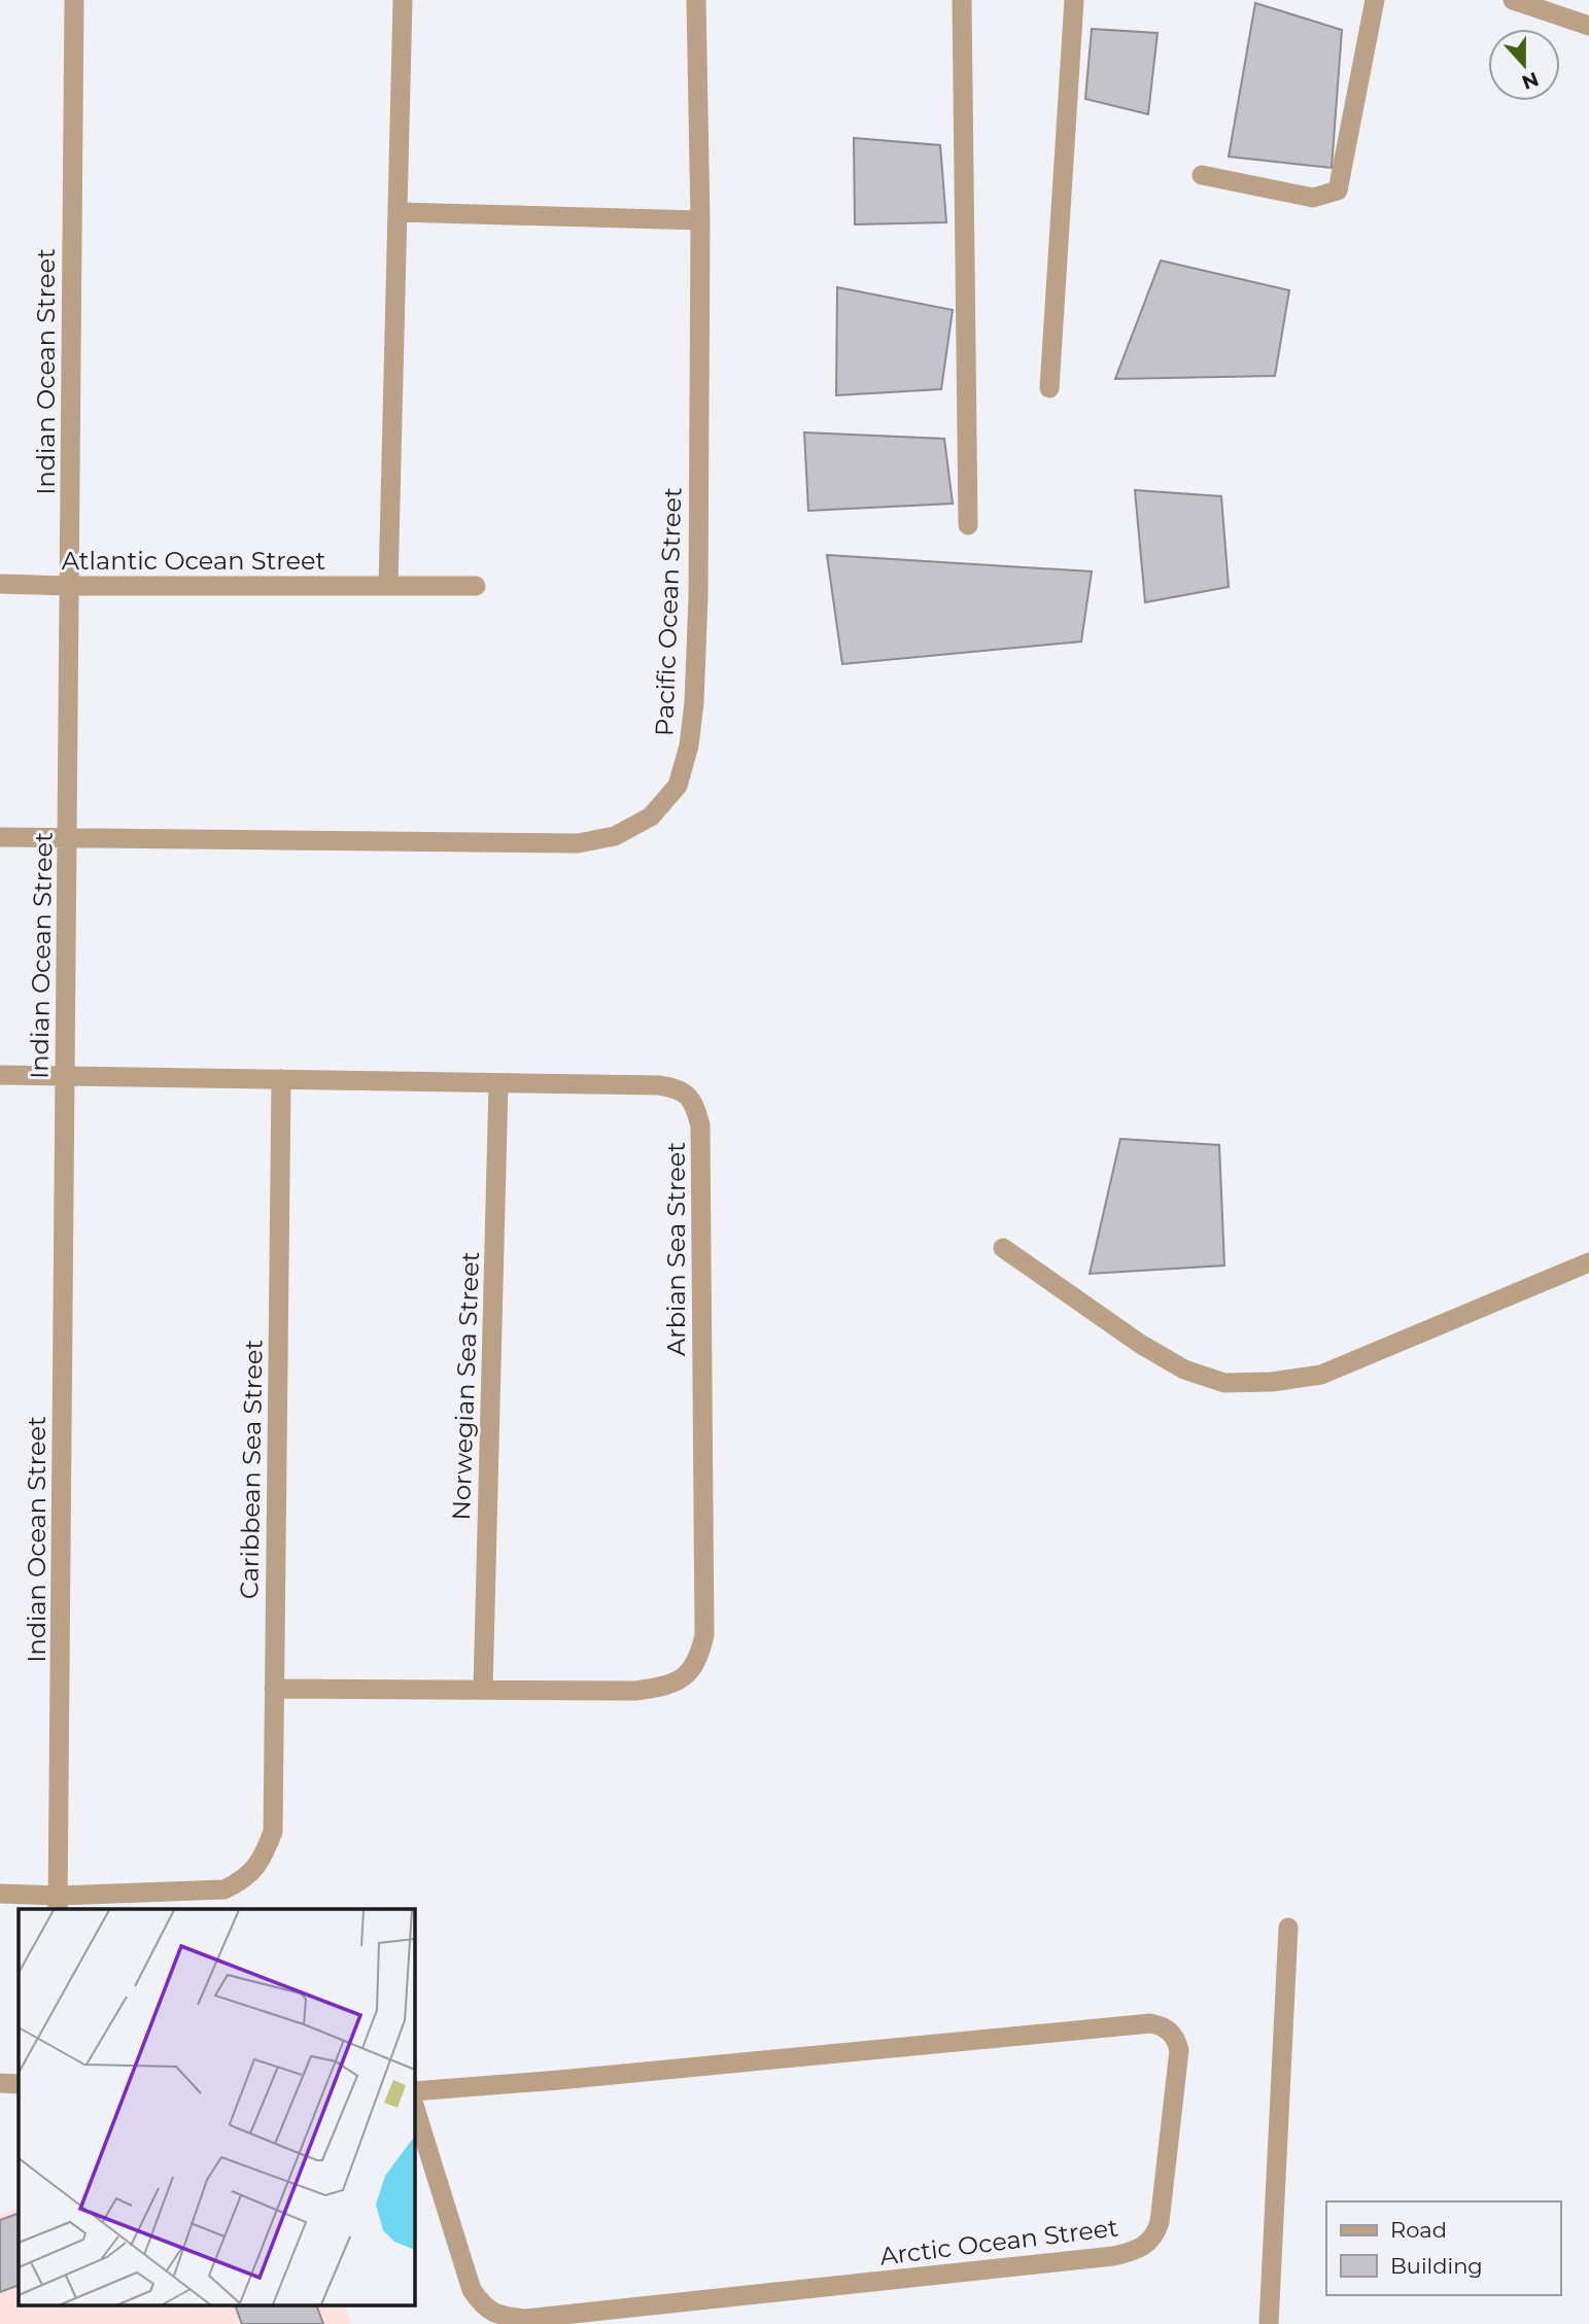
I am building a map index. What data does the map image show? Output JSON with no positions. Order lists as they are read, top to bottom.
{
  "streets": {
    "street": [
      "Indian Ocean Street",
      "Atlantic Ocean Street",
      "Pacific Ocean Street",
      "Arbian Sea Street",
      "Norwegian Sea Street",
      "Caribbean Sea Street",
      "Arctic Ocean Street"
    ]
  },
  "crossings": [
    ["Indian Ocean Street", "Atlantic Ocean Street"],
    ["Indian Ocean Street", "Pacific Ocean Street"],
    ["Indian Ocean Street", "Arbian Sea Street"],
    ["Indian Ocean Street", "Caribbean Sea Street"],
    ["Arbian Sea Street", "Norwegian Sea Street"],
    ["Arbian Sea Street", "Caribbean Sea Street"]
  ],
  "legend": ["Road", "Building"],
  "north": "bottom"
}
